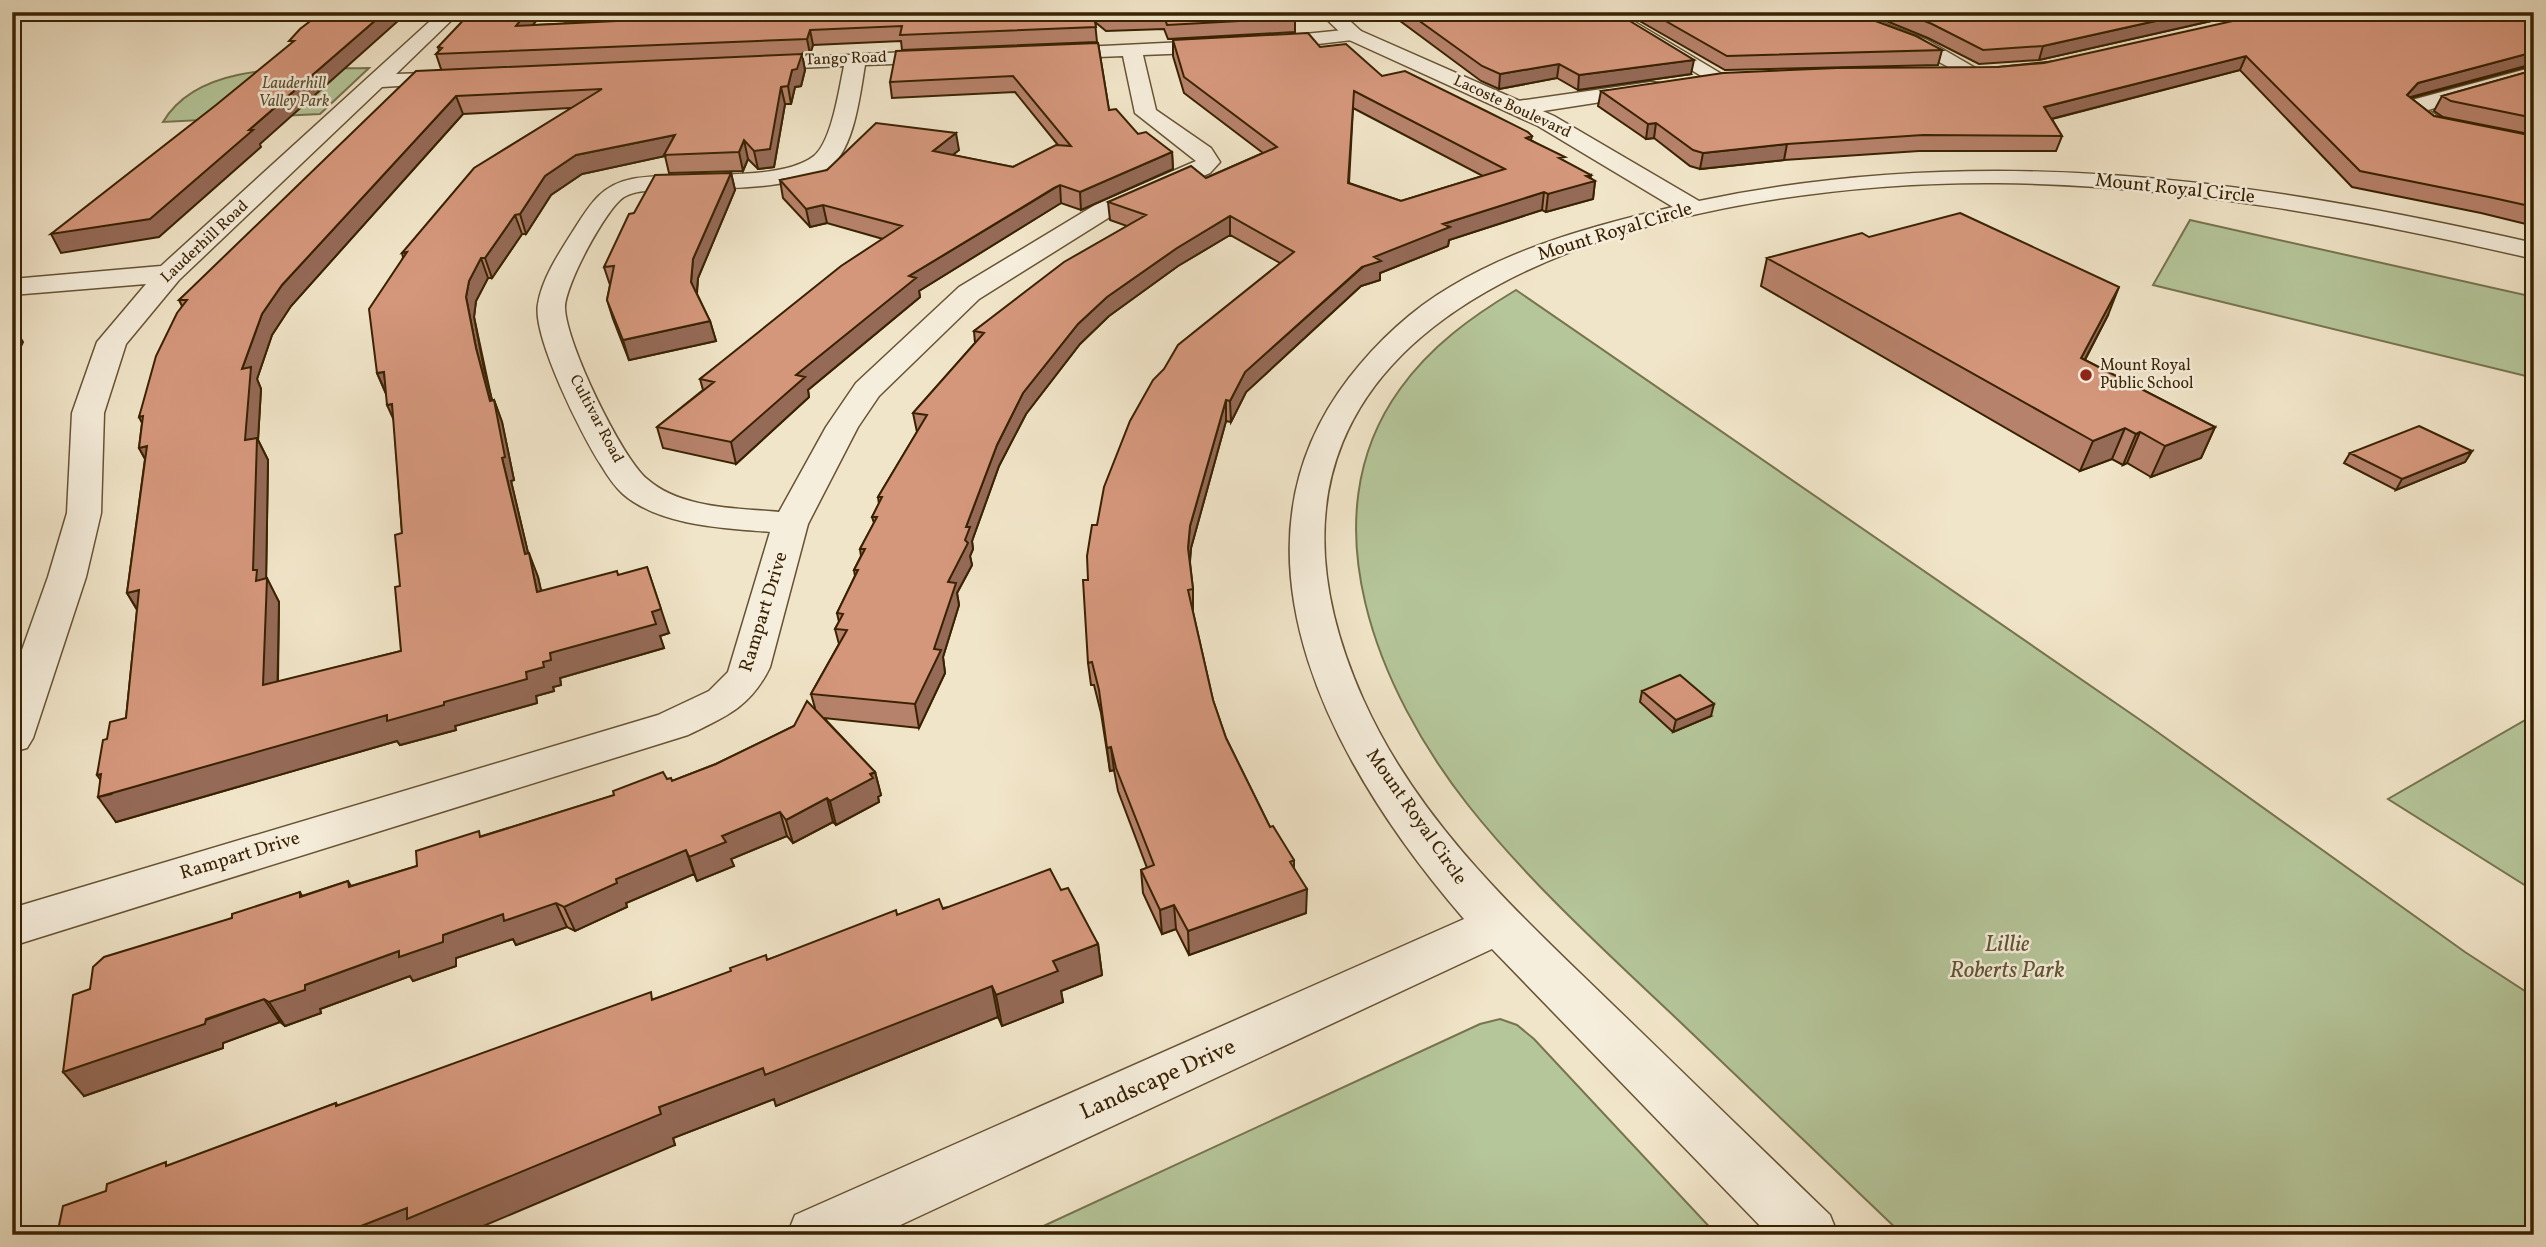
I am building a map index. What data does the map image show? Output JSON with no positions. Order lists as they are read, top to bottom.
{
  "streets": {
    "street": [
      "Tango Road",
      "Lacoste Boulevard",
      "Mount Royal Circle",
      "Lauderhill Road",
      "Cultivar Road",
      "Rampart Drive",
      "Landscape Drive"
    ]
  },
  "crossings": [
    ["Tango Road", "Cultivar Road"],
    ["Lacoste Boulevard", "Mount Royal Circle"],
    ["Mount Royal Circle", "Landscape Drive"],
    ["Cultivar Road", "Rampart Drive"]
  ],
  "parks": ["Lauderhill Valley Park", "Lillie Roberts Park"],
  "places": ["Mount Royal Public School"]
}
